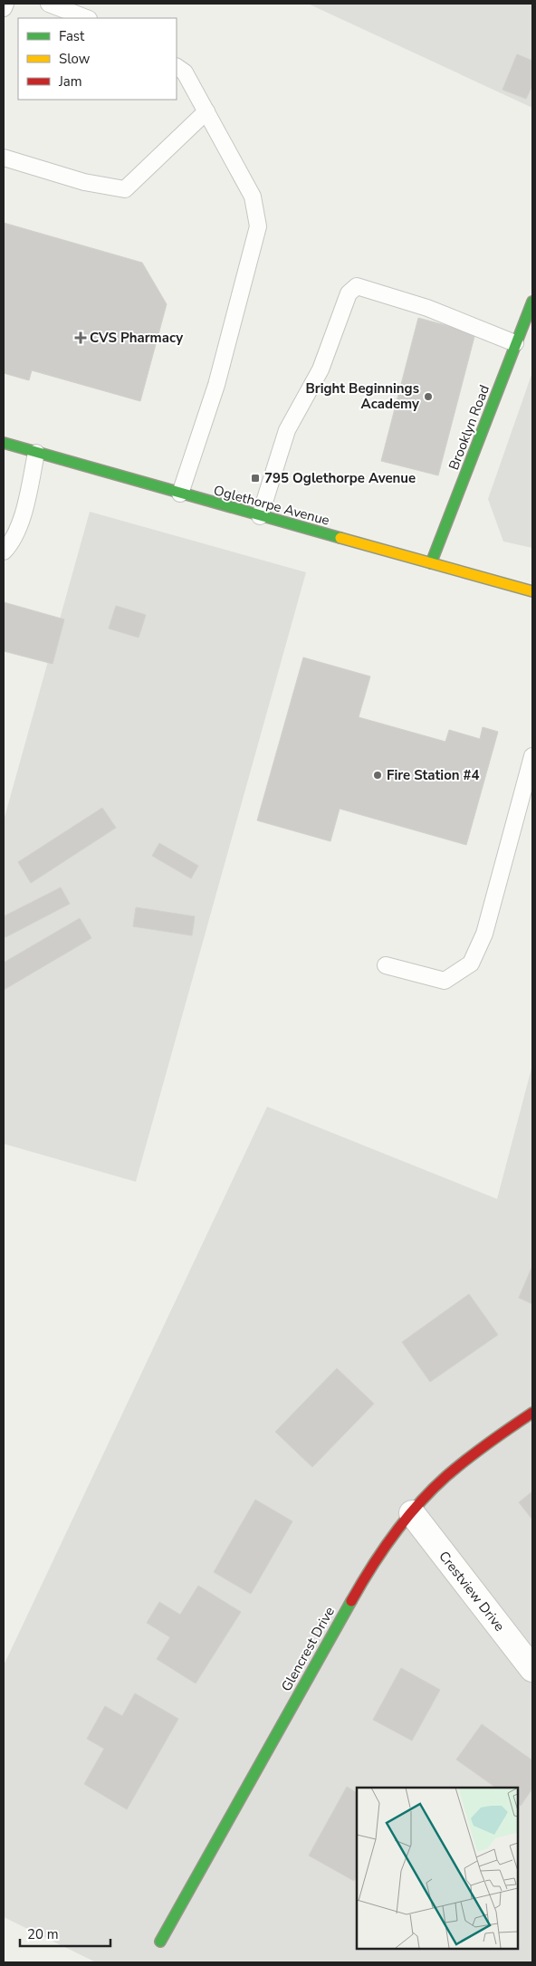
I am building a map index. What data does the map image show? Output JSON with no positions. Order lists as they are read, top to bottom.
{
  "streets": {
    "street": [
      "Brooklyn Road",
      "Oglethorpe Avenue",
      "Crestview Drive",
      "Glencrest Drive"
    ]
  },
  "crossings": [
    ["Brooklyn Road", "Oglethorpe Avenue"],
    ["Crestview Drive", "Glencrest Drive"]
  ],
  "places": {
    "health": ["CVS Pharmacy"],
    "other": ["Bright Beginnings Academy", "Fire Station #4"],
    "transit": ["795 Oglethorpe Avenue"]
  },
  "legend": ["Fast", "Slow", "Jam"],
  "scale_bar": "20 m"
}
